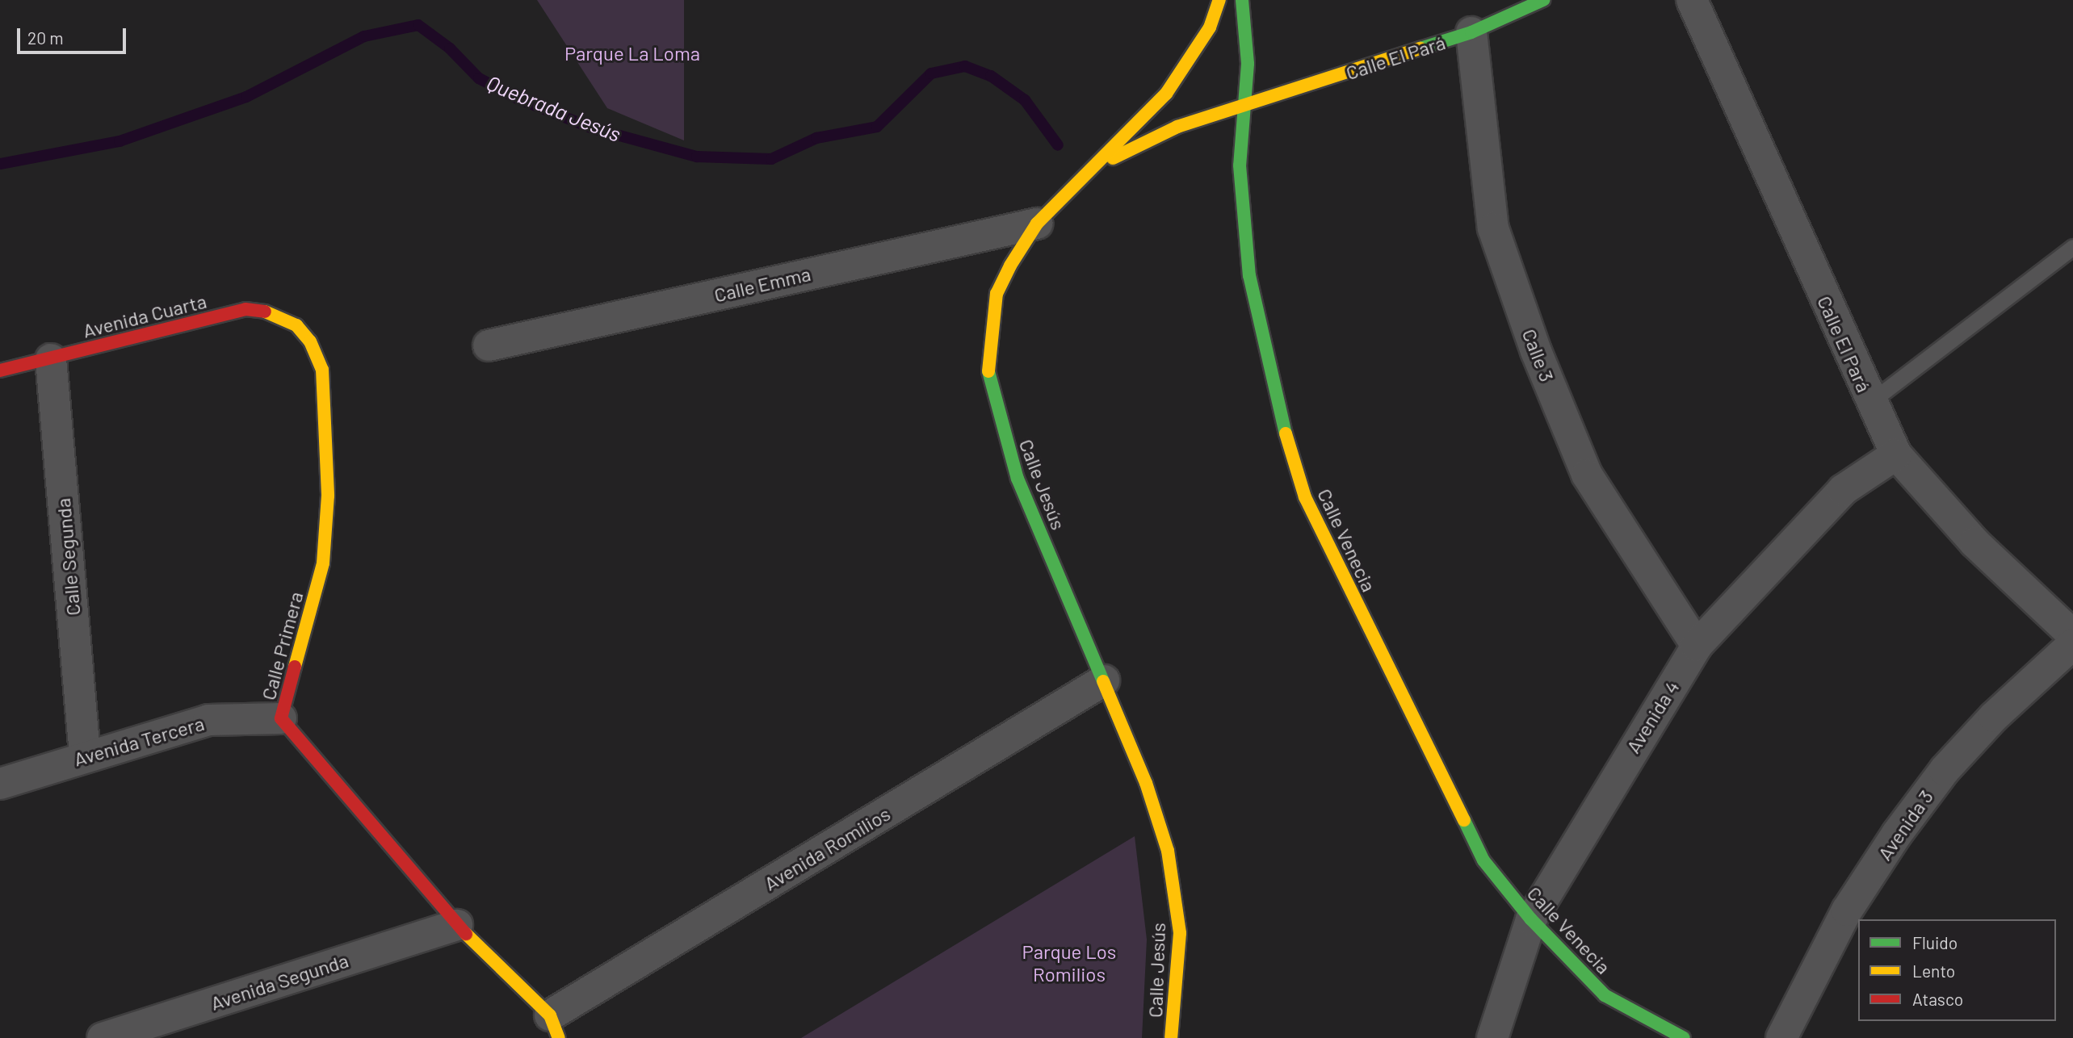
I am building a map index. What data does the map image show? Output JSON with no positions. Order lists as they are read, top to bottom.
{
  "streets": {
    "street": [
      "Calle El Pará",
      "Calle Emma",
      "Avenida Cuarta",
      "Calle 3",
      "Calle Jesús",
      "Calle Venecia",
      "Calle Segunda",
      "Calle Primera",
      "Avenida 4",
      "Avenida Tercera",
      "Avenida 3",
      "Avenida Romilios",
      "Avenida Segunda"
    ]
  },
  "crossings": [
    ["Calle El Pará", "Calle 3"],
    ["Calle El Pará", "Calle Venecia"],
    ["Calle El Pará", "Avenida 4"],
    ["Calle Emma", "Calle Jesús"],
    ["Avenida Cuarta", "Calle Segunda"],
    ["Avenida Cuarta", "Calle Primera"],
    ["Calle 3", "Avenida 4"],
    ["Calle Jesús", "Avenida Romilios"],
    ["Calle Venecia", "Avenida 4"],
    ["Calle Segunda", "Avenida Tercera"],
    ["Calle Primera", "Avenida Tercera"],
    ["Calle Primera", "Avenida Romilios"],
    ["Calle Primera", "Avenida Segunda"]
  ],
  "water": ["Quebrada Jesús"],
  "parks": ["Parque La Loma", "Parque Los Romilios"],
  "legend": ["Fluido", "Lento", "Atasco"],
  "scale_bar": "20 m"
}
